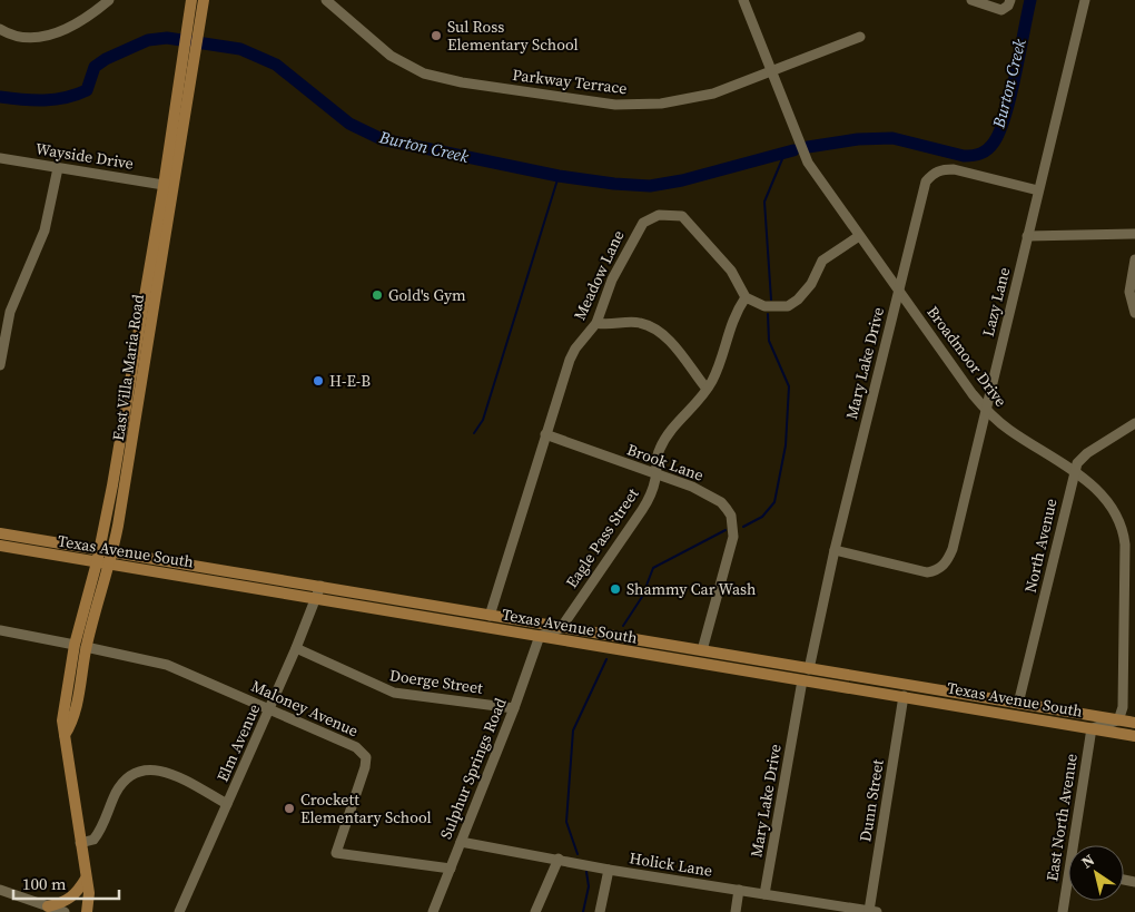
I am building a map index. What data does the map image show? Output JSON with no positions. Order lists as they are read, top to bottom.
{
  "streets": {
    "main road": ["East Villa Maria Road", "Texas Avenue South"],
    "street": [
      "Parkway Terrace",
      "Wayside Drive",
      "Meadow Lane",
      "Lazy Lane",
      "Broadmoor Drive",
      "Mary Lake Drive",
      "Brook Lane",
      "Eagle Pass Street",
      "North Avenue",
      "Doerge Street",
      "Maloney Avenue",
      "Elm Avenue",
      "Sulphur Springs Road",
      "Dunn Street",
      "East North Avenue",
      "Holick Lane"
    ]
  },
  "crossings": [
    ["Parkway Terrace", "Broadmoor Drive"],
    ["Wayside Drive", "East Villa Maria Road"],
    ["Meadow Lane", "Brook Lane"],
    ["Meadow Lane", "Eagle Pass Street"],
    ["Meadow Lane", "Texas Avenue South"],
    ["Lazy Lane", "Broadmoor Drive"],
    ["Lazy Lane", "Mary Lake Drive"],
    ["Broadmoor Drive", "Mary Lake Drive"],
    ["Broadmoor Drive", "North Avenue"],
    ["Broadmoor Drive", "Texas Avenue South"],
    ["Mary Lake Drive", "Texas Avenue South"],
    ["Mary Lake Drive", "Holick Lane"],
    ["East Villa Maria Road", "Texas Avenue South"],
    ["East Villa Maria Road", "Maloney Avenue"],
    ["Brook Lane", "Eagle Pass Street"],
    ["Brook Lane", "Texas Avenue South"],
    ["Eagle Pass Street", "Texas Avenue South"],
    ["North Avenue", "Texas Avenue South"],
    ["Texas Avenue South", "Elm Avenue"],
    ["Texas Avenue South", "Sulphur Springs Road"],
    ["Texas Avenue South", "Dunn Street"],
    ["Texas Avenue South", "East North Avenue"],
    ["Doerge Street", "Elm Avenue"],
    ["Doerge Street", "Sulphur Springs Road"],
    ["Maloney Avenue", "Elm Avenue"],
    ["Maloney Avenue", "Sulphur Springs Road"],
    ["Sulphur Springs Road", "Holick Lane"],
    ["Dunn Street", "Holick Lane"]
  ],
  "water": ["Burton Creek"],
  "places": [
    "Sul Ross Elementary School",
    "Gold's Gym",
    "H-E-B",
    "Shammy Car Wash",
    "Crockett Elementary School"
  ],
  "scale_bar": "100 m",
  "north": "top left"
}
